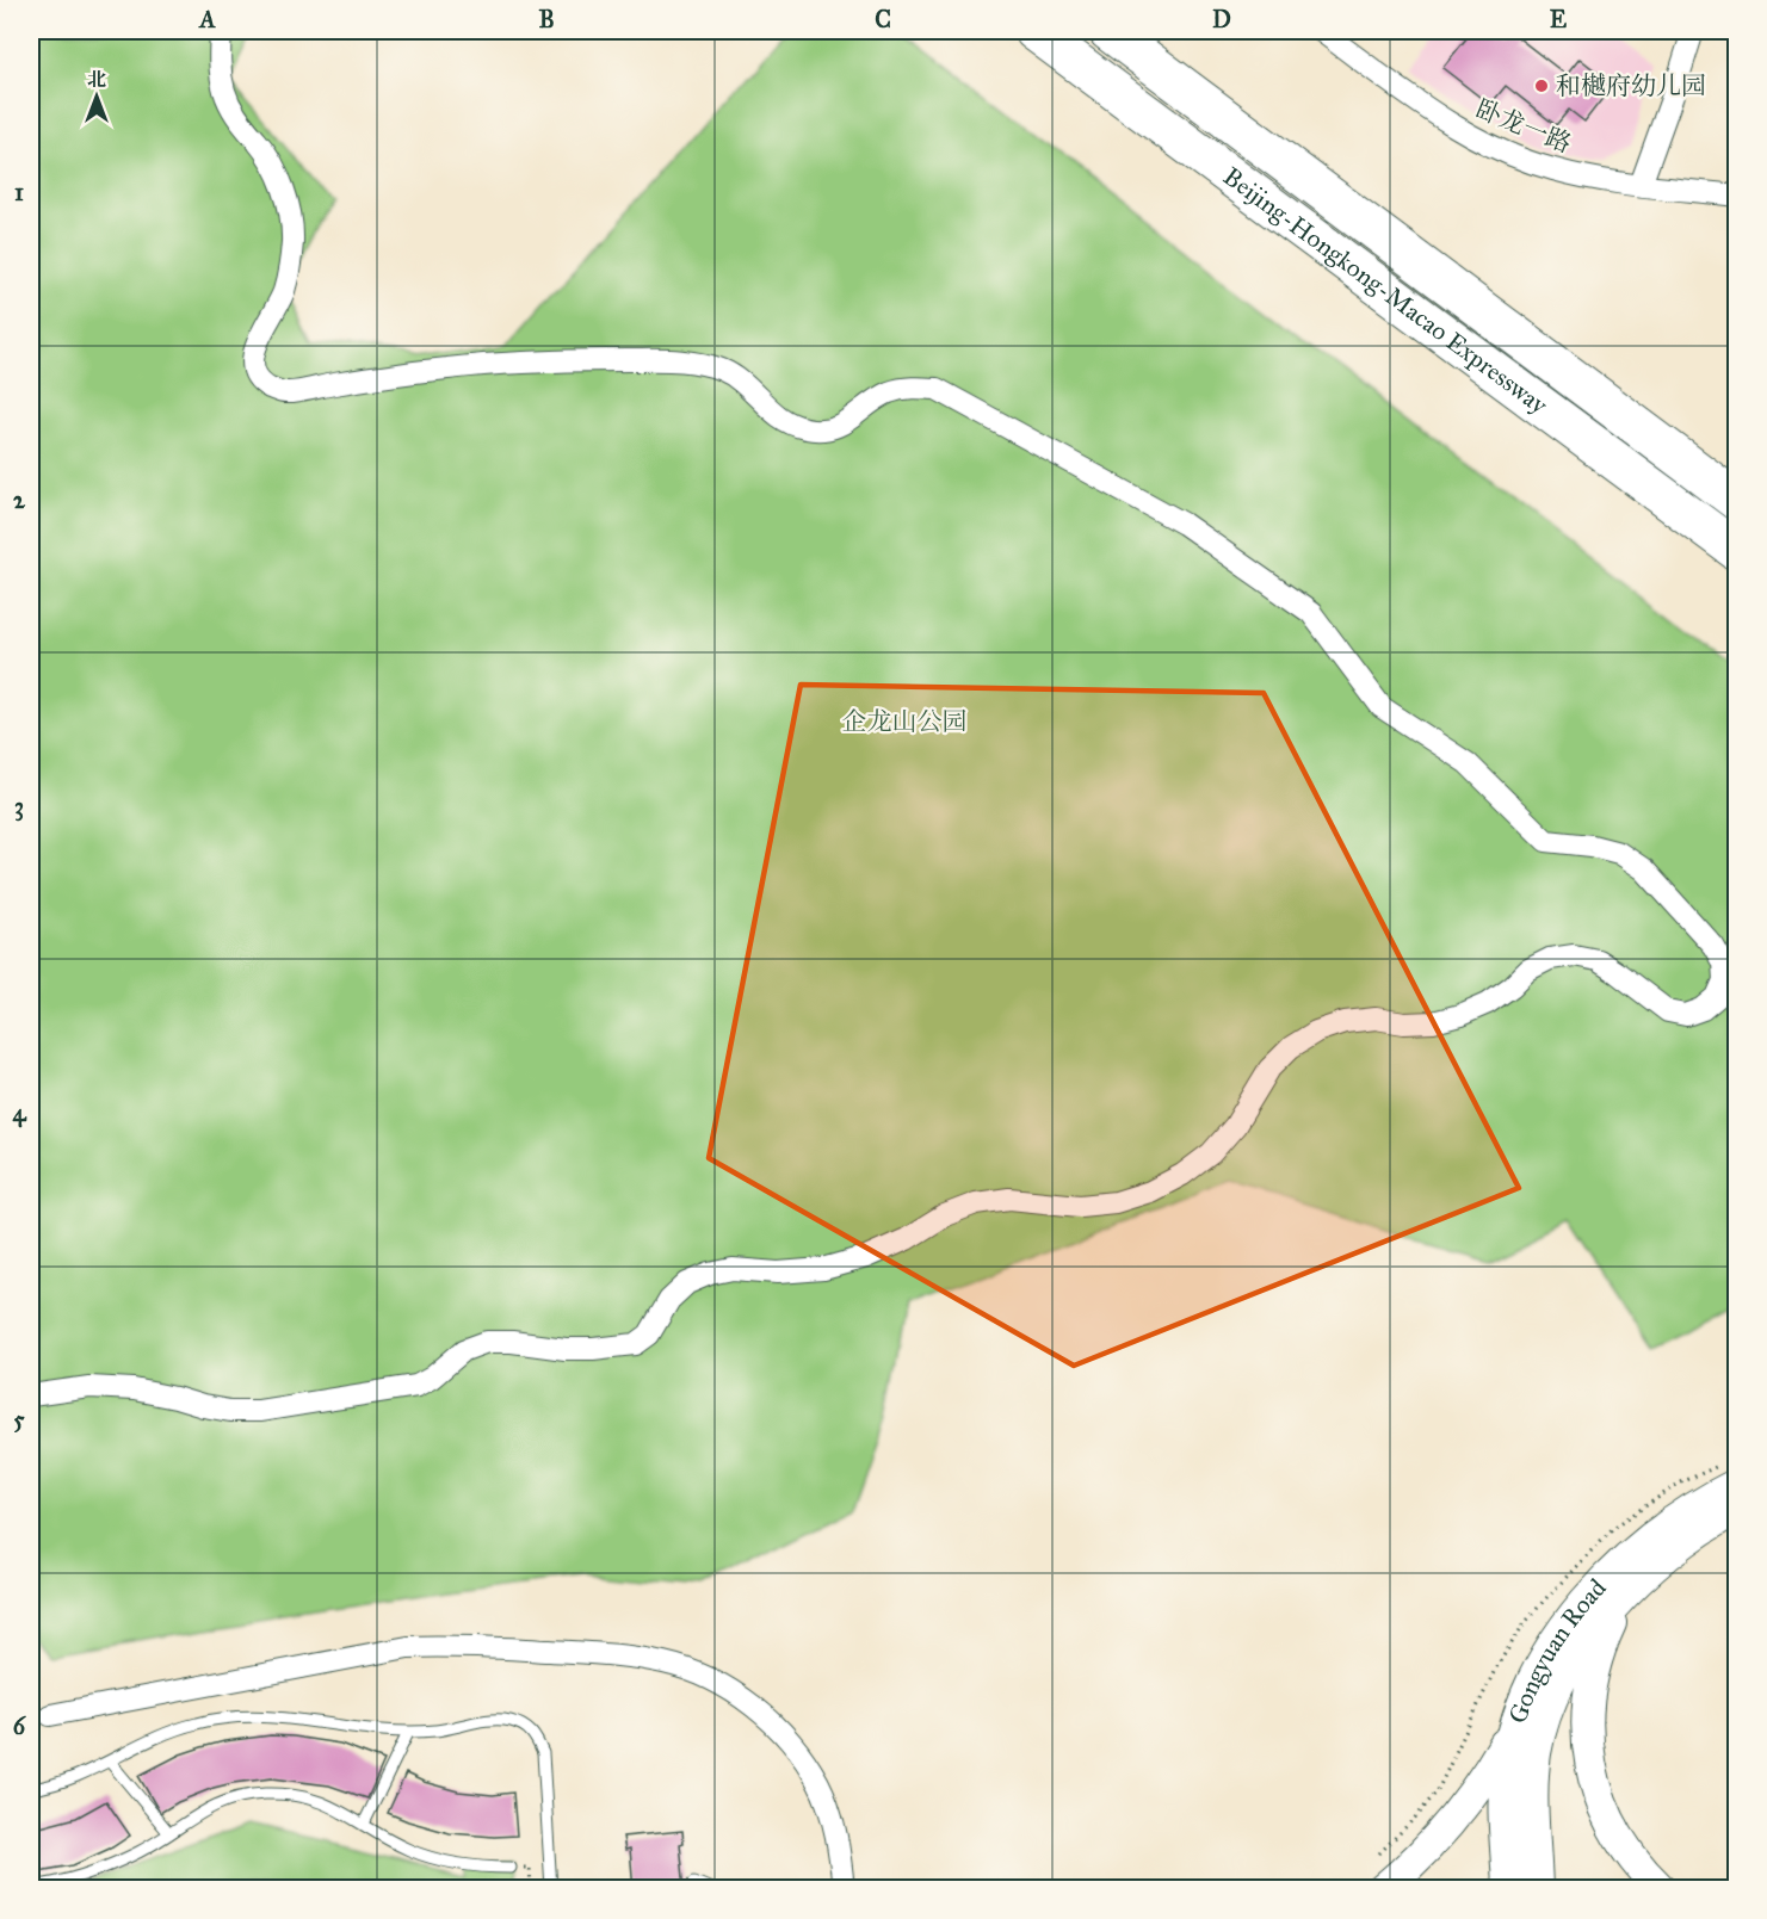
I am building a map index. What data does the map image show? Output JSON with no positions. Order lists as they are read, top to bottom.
{
  "streets": {
    "highway": ["Beijing-Hongkong-Macao Expressway"],
    "main road": ["Gongyuan Road"],
    "street": ["卧龙一路"]
  },
  "parks": ["企龙山公园"],
  "places": ["和樾府幼儿园"],
  "north": "top",
  "grid": {
    "columns": [
      "A",
      "B",
      "C",
      "D",
      "E"
    ],
    "rows": [
      "1",
      "2",
      "3",
      "4",
      "5",
      "6"
    ]
  }
}
